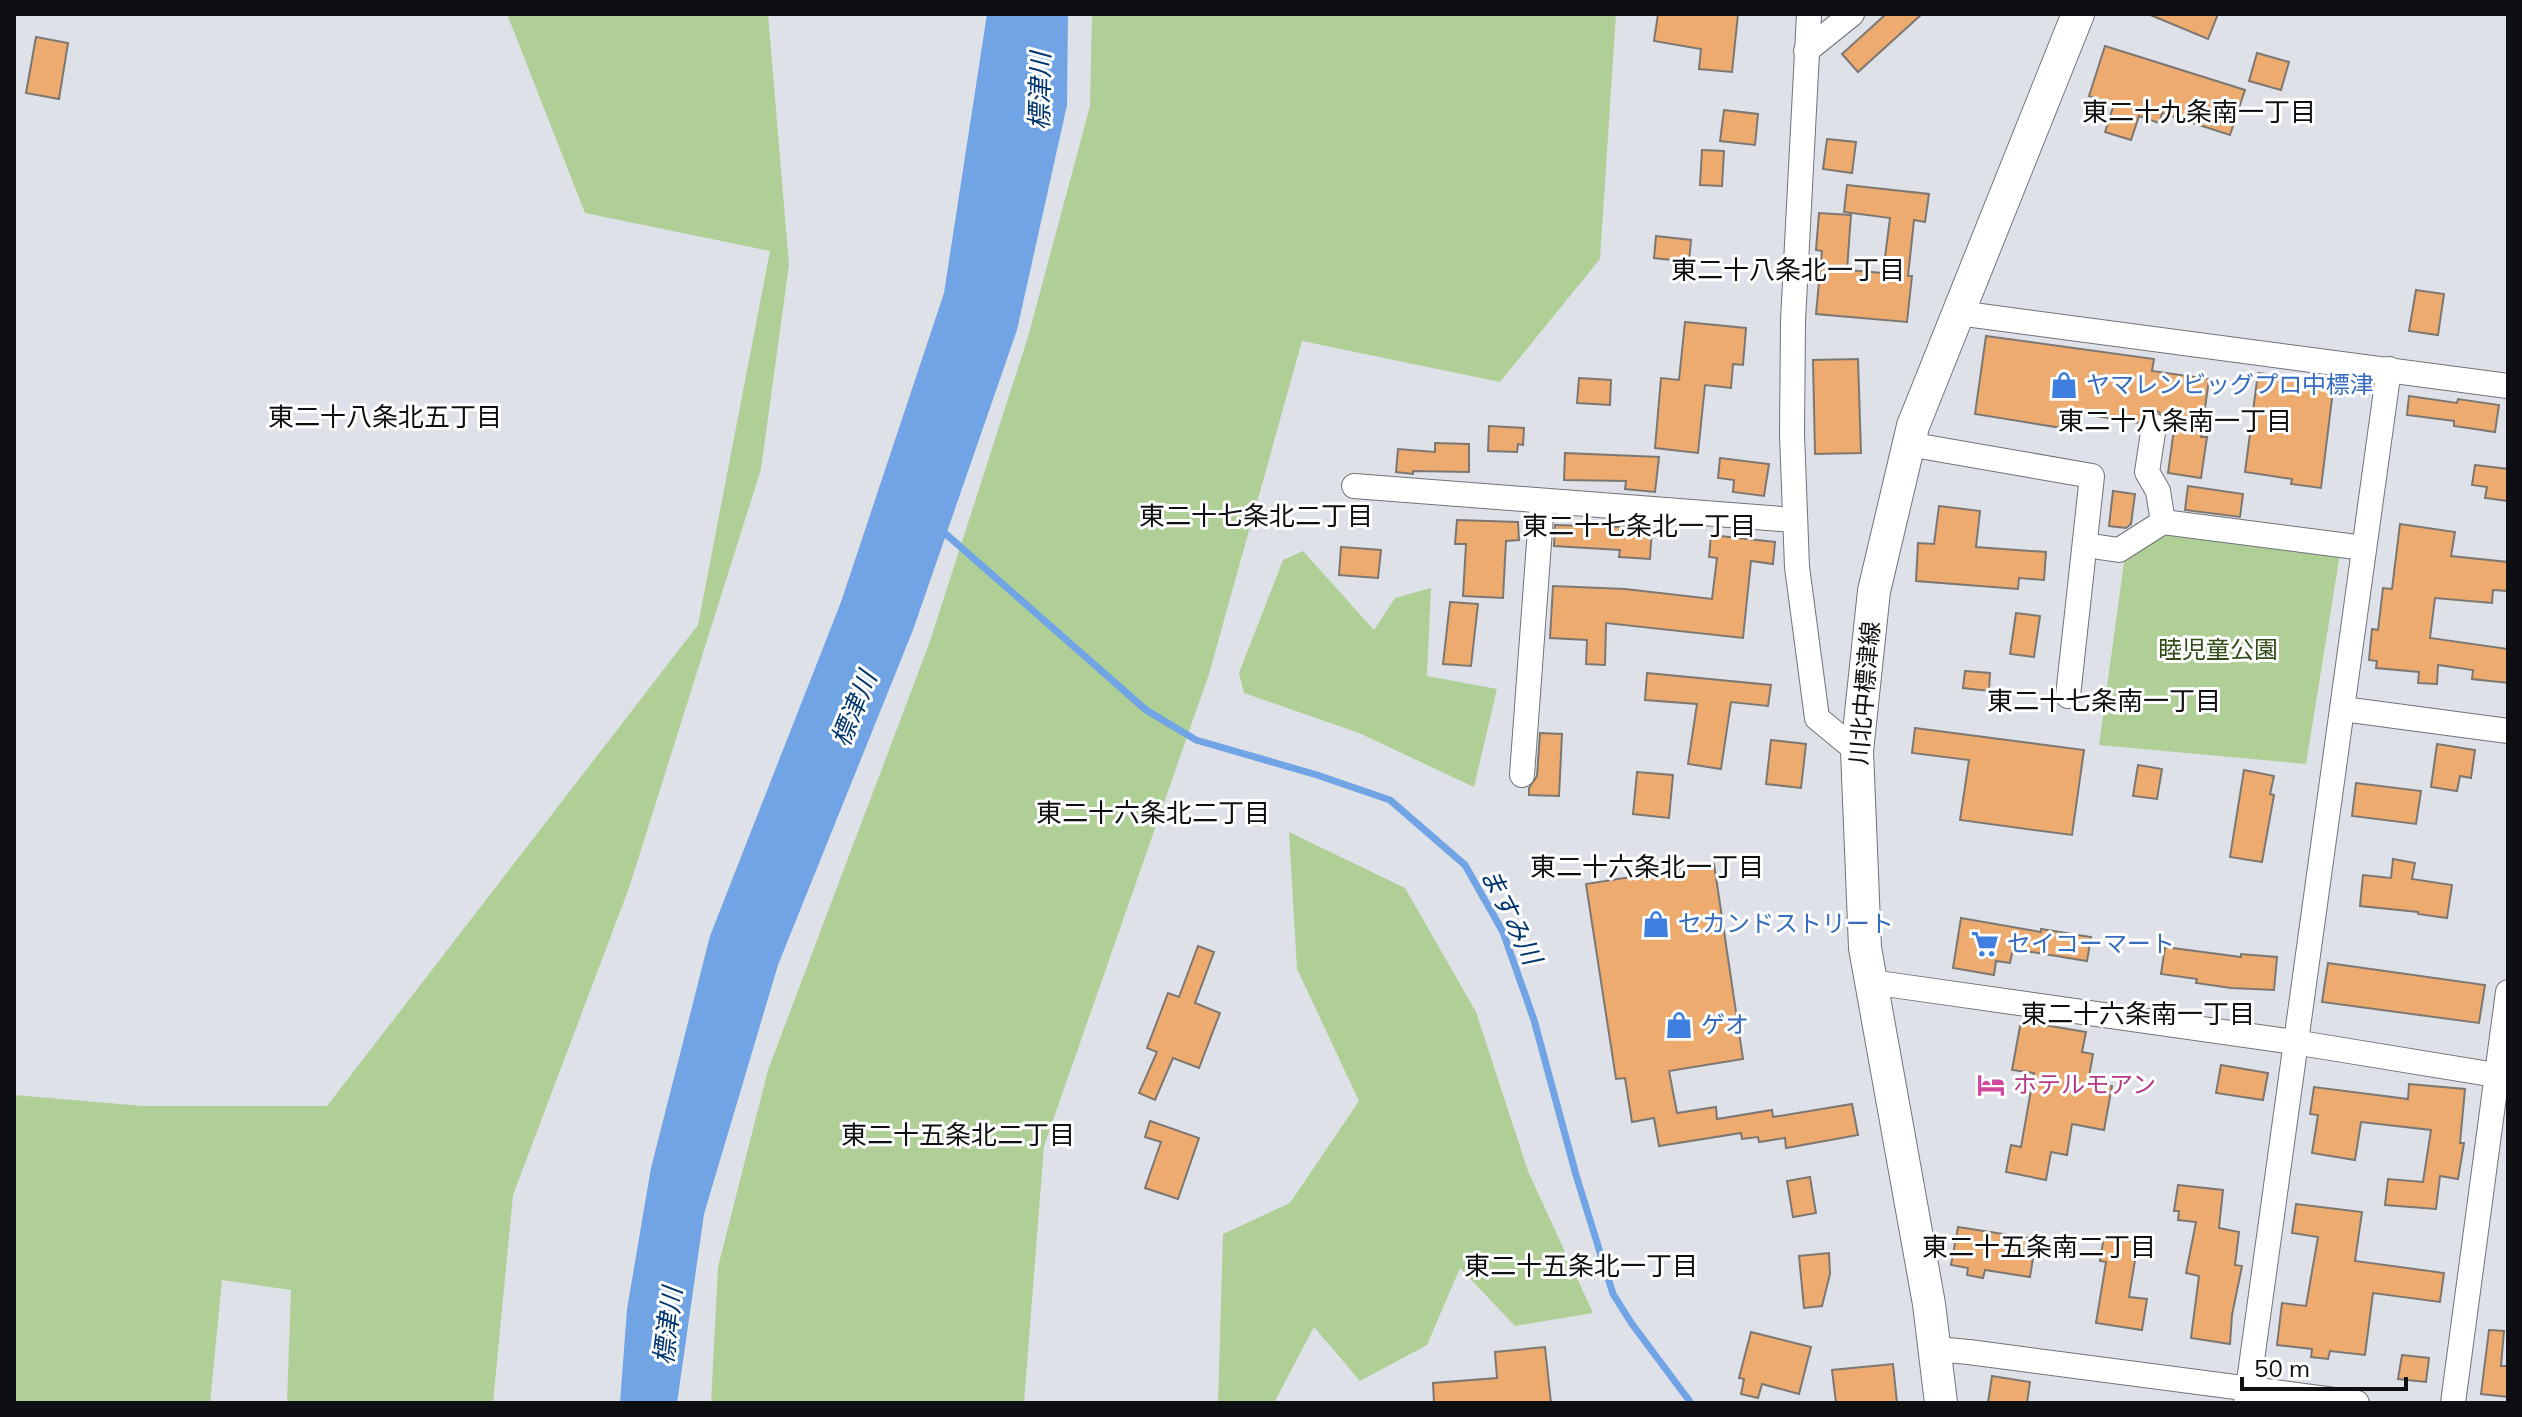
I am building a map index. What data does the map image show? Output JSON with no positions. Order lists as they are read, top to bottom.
{
  "streets": {
    "main road": ["川北中標津線"]
  },
  "districts": [
    "東二十九条南一丁目",
    "東二十八条北一丁目",
    "東二十八条北五丁目",
    "東二十八条南一丁目",
    "東二十七条北二丁目",
    "東二十七条北一丁目",
    "東二十七条南一丁目",
    "東二十六条北二丁目",
    "東二十六条北一丁目",
    "東二十六条南一丁目",
    "東二十五条北二丁目",
    "東二十五条南二丁目",
    "東二十五条北一丁目"
  ],
  "water": ["標津川", "ますみ川"],
  "parks": ["睦児童公園"],
  "places": {
    "shop": ["ヤマレンビッグプロ中標津", "セカンドストリート", "ゲオ"],
    "supermarket": ["セイコーマート"],
    "hotel": ["ホテルモアン"]
  },
  "scale_bar": "50 m"
}
